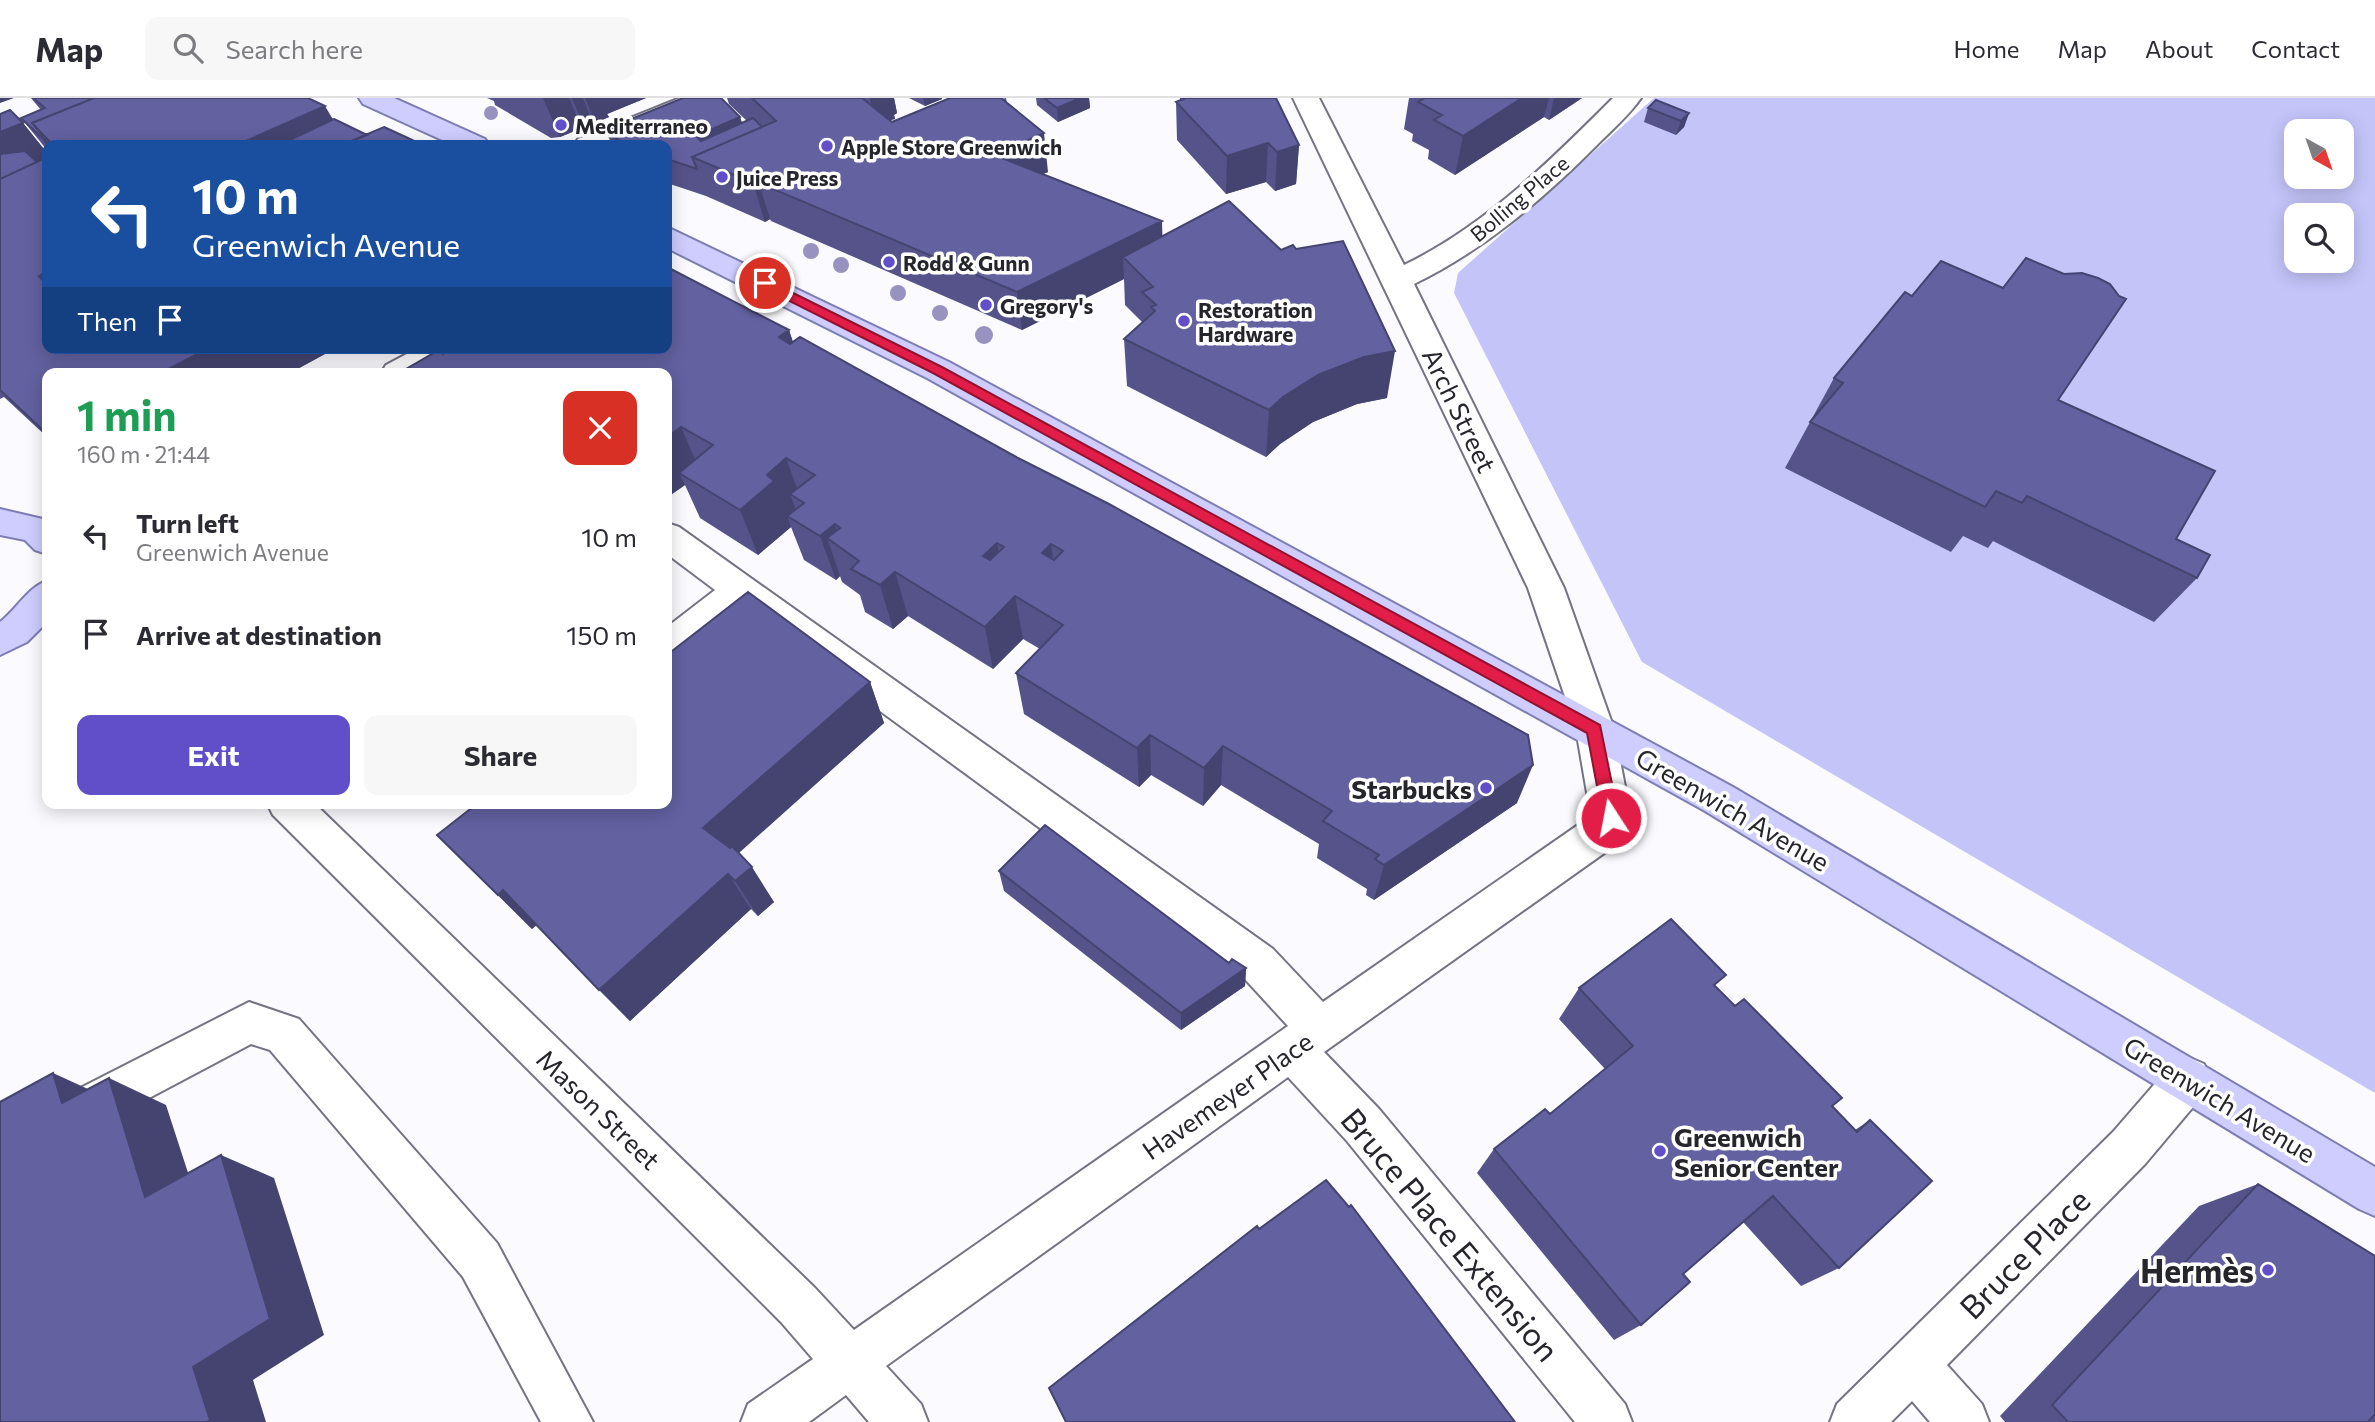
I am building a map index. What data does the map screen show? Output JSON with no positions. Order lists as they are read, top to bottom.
{
  "streets": {
    "main road": ["Greenwich Avenue"],
    "street": [
      "Bolling Place",
      "Arch Street",
      "Havemeyer Place",
      "Mason Street",
      "Bruce Place Extension",
      "Bruce Place"
    ]
  },
  "crossings": [
    ["Bolling Place", "Arch Street"],
    ["Arch Street", "Greenwich Avenue"],
    ["Arch Street", "Havemeyer Place"],
    ["Greenwich Avenue", "Havemeyer Place"],
    ["Greenwich Avenue", "Bruce Place"],
    ["Havemeyer Place", "Mason Street"],
    ["Havemeyer Place", "Bruce Place Extension"]
  ],
  "places": [
    "Mediterraneo",
    "Apple Store Greenwich",
    "Juice Press",
    "Rodd & Gunn",
    "Gregory's",
    "Restoration Hardware",
    "Starbucks",
    "Greenwich Senior Center",
    "Hermès"
  ],
  "north": "bottom right",
  "page": {
    "header": "Map",
    "search": "Search here",
    "nav": [
      "Home",
      "Map",
      "About",
      "Contact"
    ],
    "turn": ["10 m", "Greenwich Avenue"],
    "then": "Then",
    "heading": ["1 min", "160 m · 21:44"],
    "list": [
      {
        "name": "Turn left",
        "note": "Greenwich Avenue",
        "value": "10 m"
      },
      {
        "name": "Arrive at destination",
        "value": "150 m"
      }
    ],
    "buttons": ["Exit", "Share"]
  }
}
